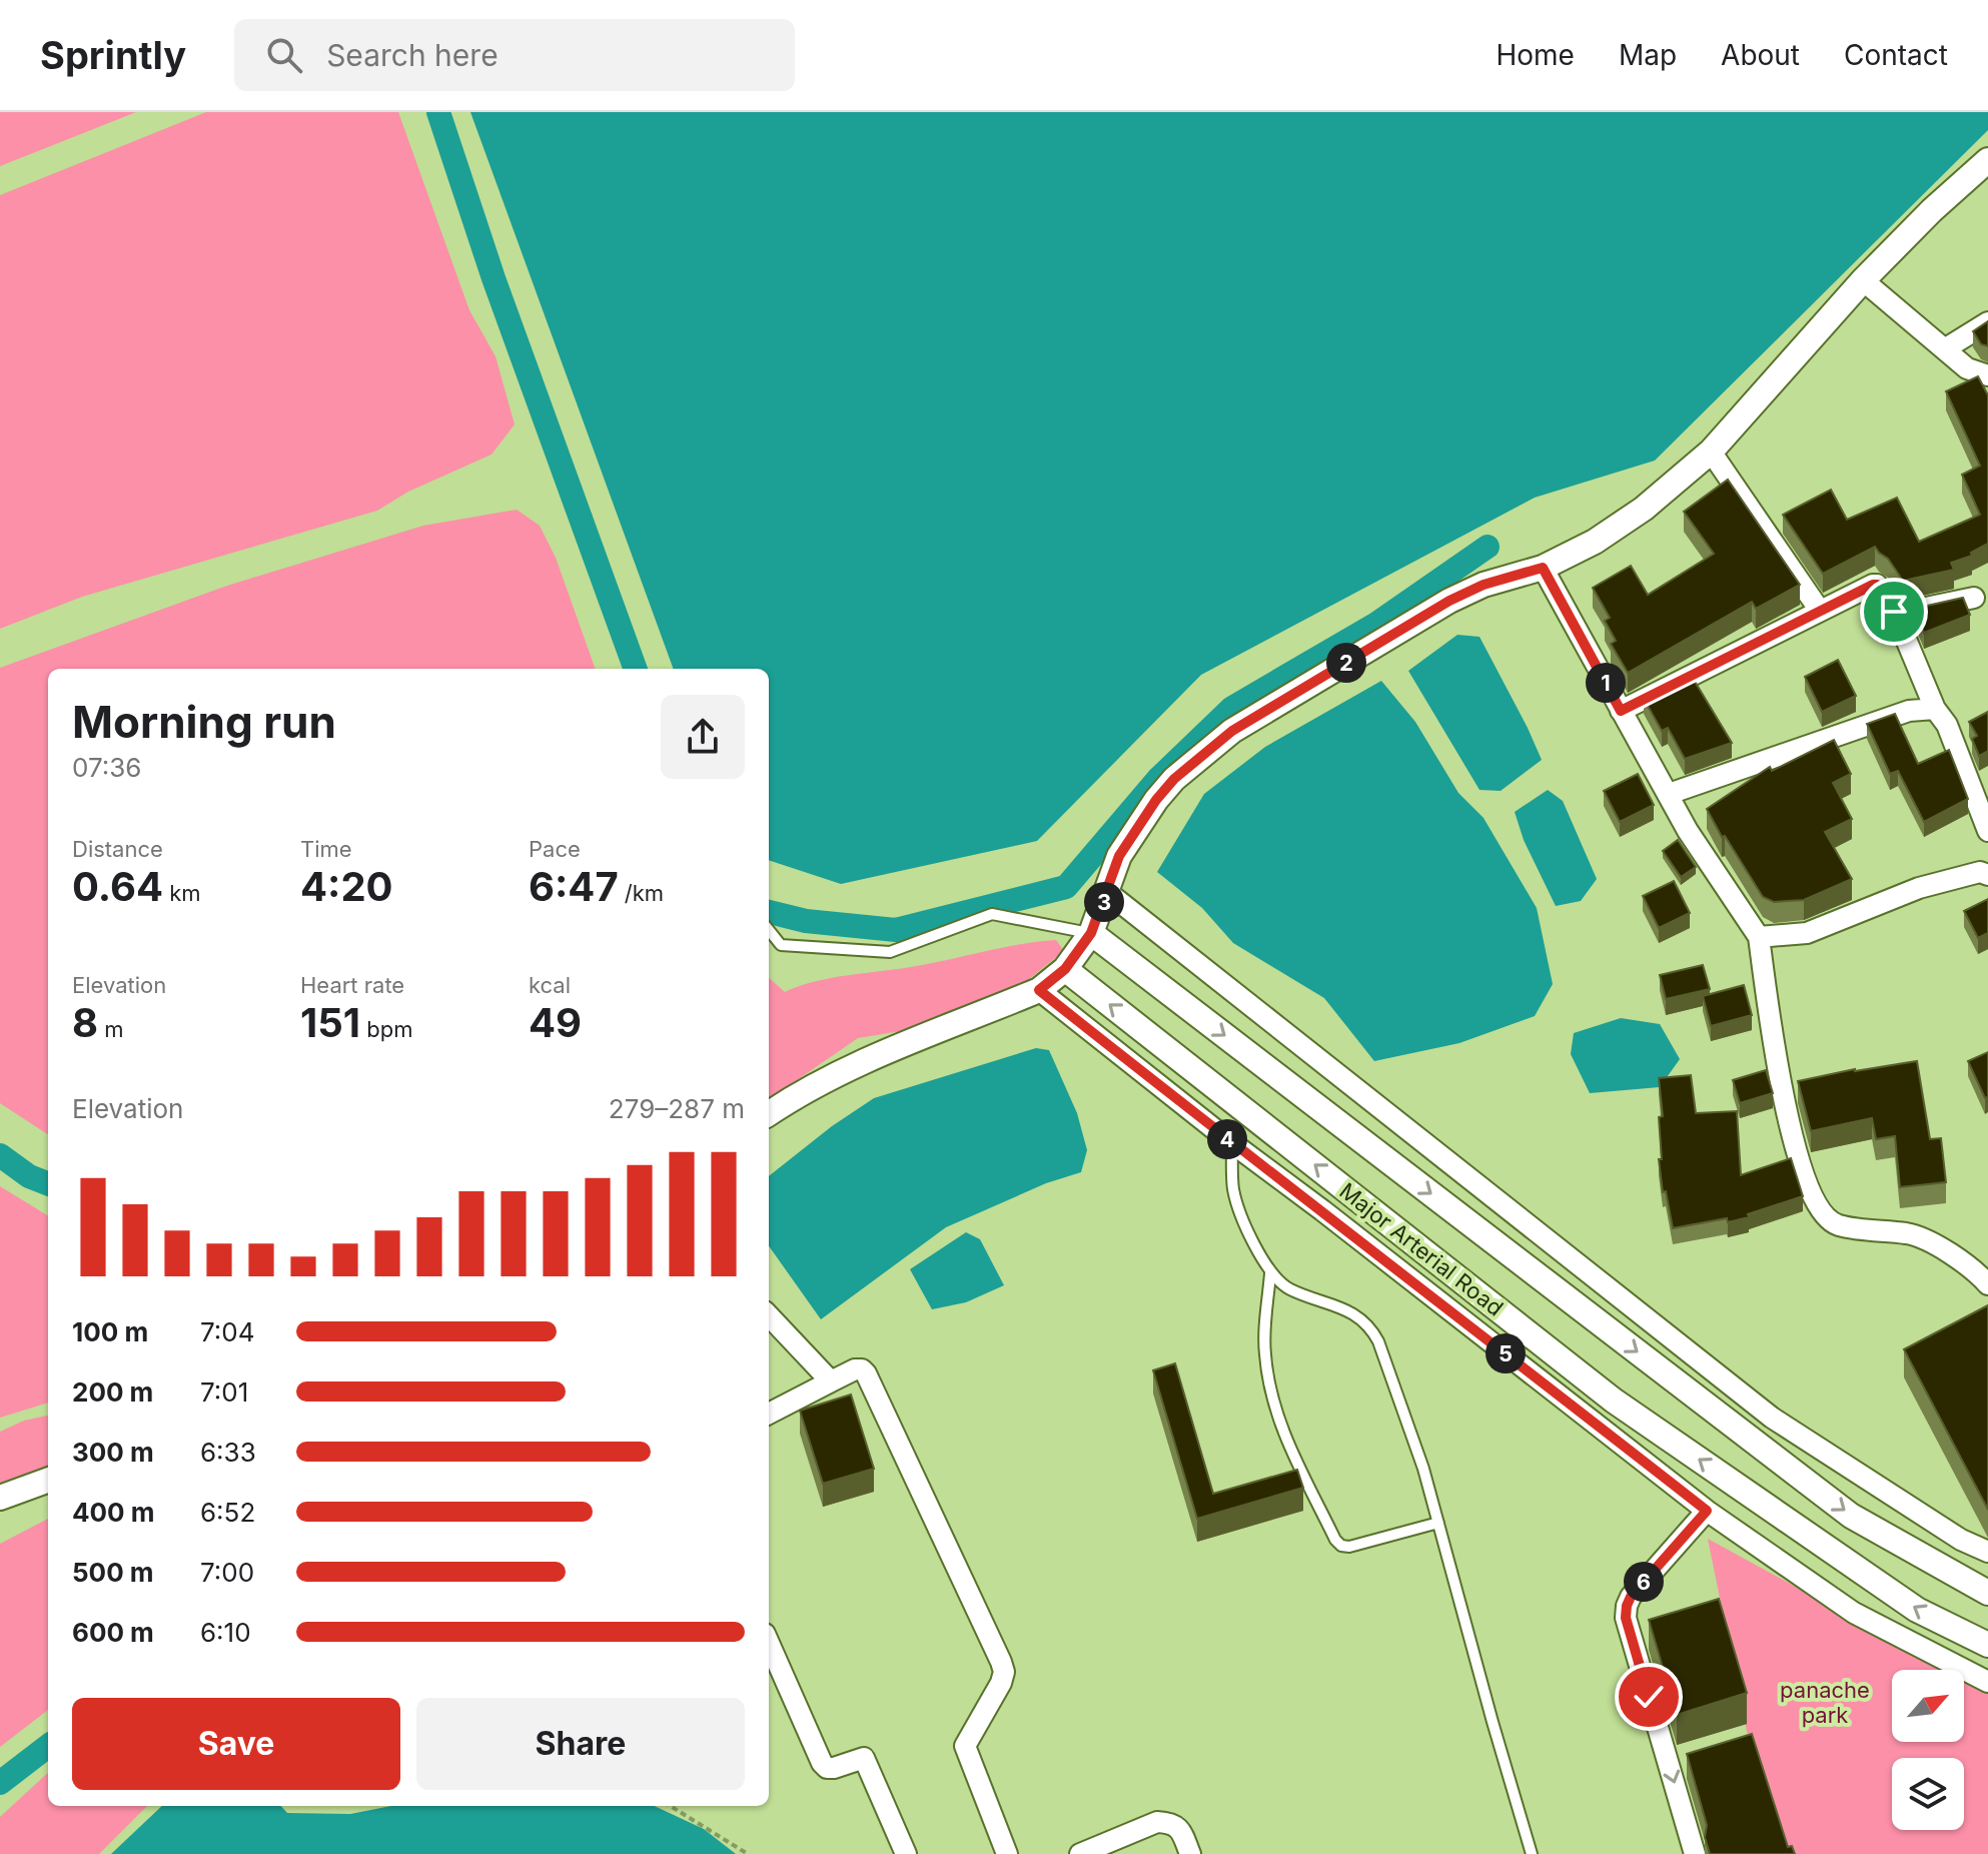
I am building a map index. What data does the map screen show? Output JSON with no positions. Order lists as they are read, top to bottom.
{
  "streets": {
    "street": ["Major Arterial Road"]
  },
  "parks": ["panache park"],
  "north": "top right",
  "page": {
    "header": "Sprintly",
    "search": "Search here",
    "nav": [
      "Home",
      "Map",
      "About",
      "Contact"
    ],
    "pins": [
      "2",
      "1",
      "3",
      "4",
      "5",
      "6"
    ],
    "heading": ["Morning run", "07:36"],
    "stats": [
      ["Distance", "0.64 km"],
      ["Time", "4:20"],
      ["Pace", "6:47 /km"],
      ["Elevation", "8 m"],
      ["Heart rate", "151 bpm"],
      ["kcal", "49"]
    ],
    "chart": ["Elevation", "279–287 m"],
    "list": [
      {
        "name": "100 m",
        "note": "7:04"
      },
      {
        "name": "200 m",
        "note": "7:01"
      },
      {
        "name": "300 m",
        "note": "6:33"
      },
      {
        "name": "400 m",
        "note": "6:52"
      },
      {
        "name": "500 m",
        "note": "7:00"
      },
      {
        "name": "600 m",
        "note": "6:10"
      }
    ],
    "buttons": ["Save", "Share"]
  }
}
